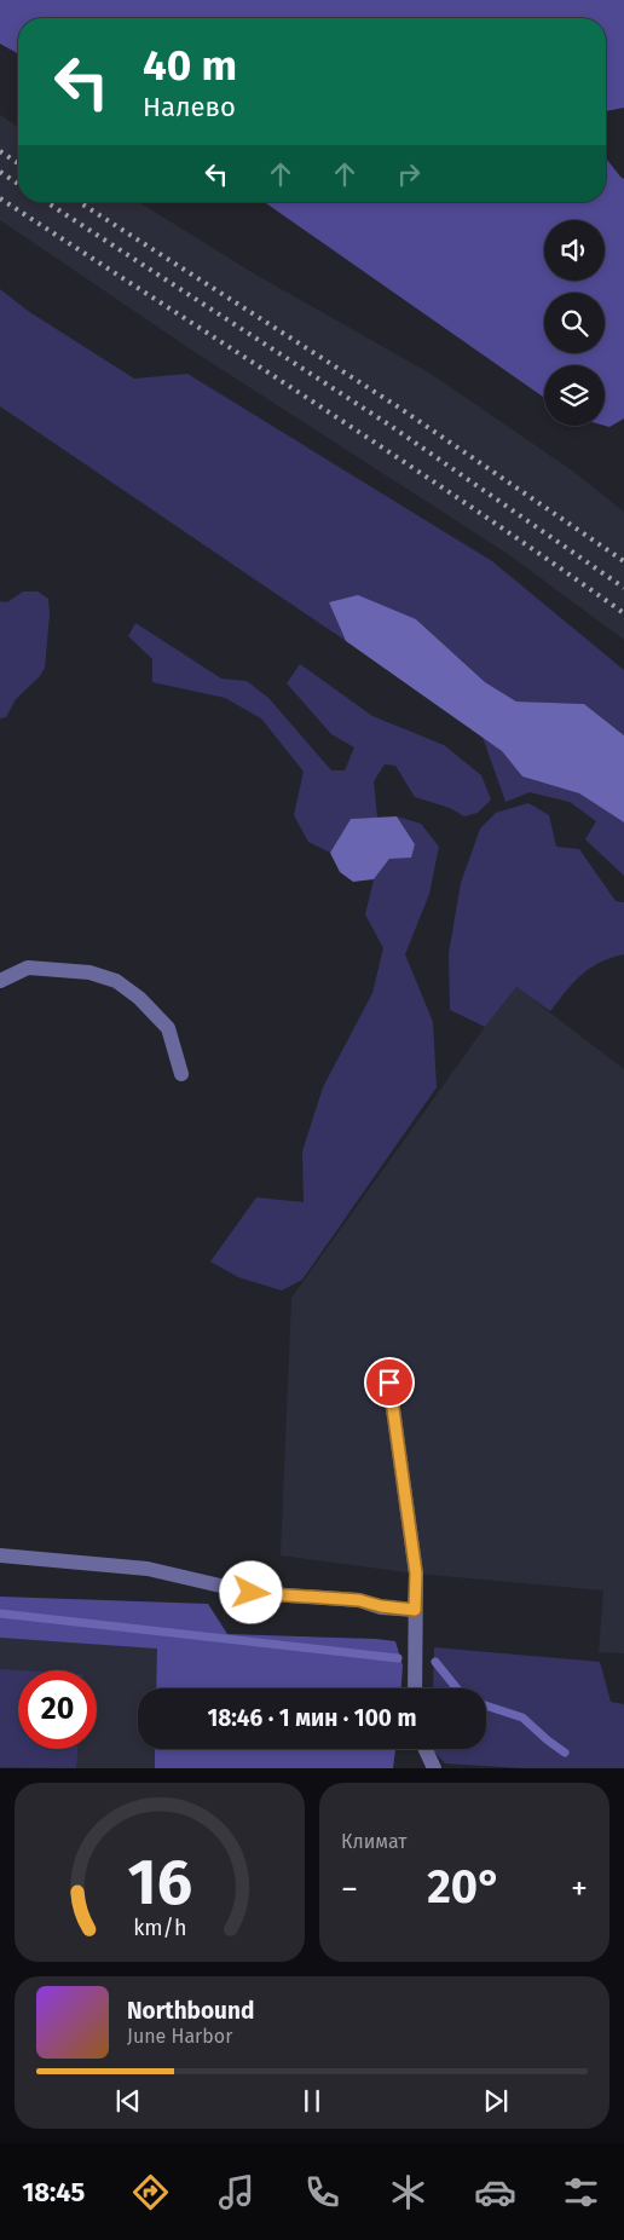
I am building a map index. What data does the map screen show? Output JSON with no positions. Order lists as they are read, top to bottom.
{
  "page": {
    "turn": ["40 m", "Налево"],
    "limit": "20",
    "trip": "18:46 · 1 мин · 100 m",
    "tile": "Климат",
    "heat": ["−", "20°", "+"],
    "song": ["Northbound", "June Harbor"],
    "tabs": "18:45",
    "gauge": ["16", "km/h"]
  }
}
